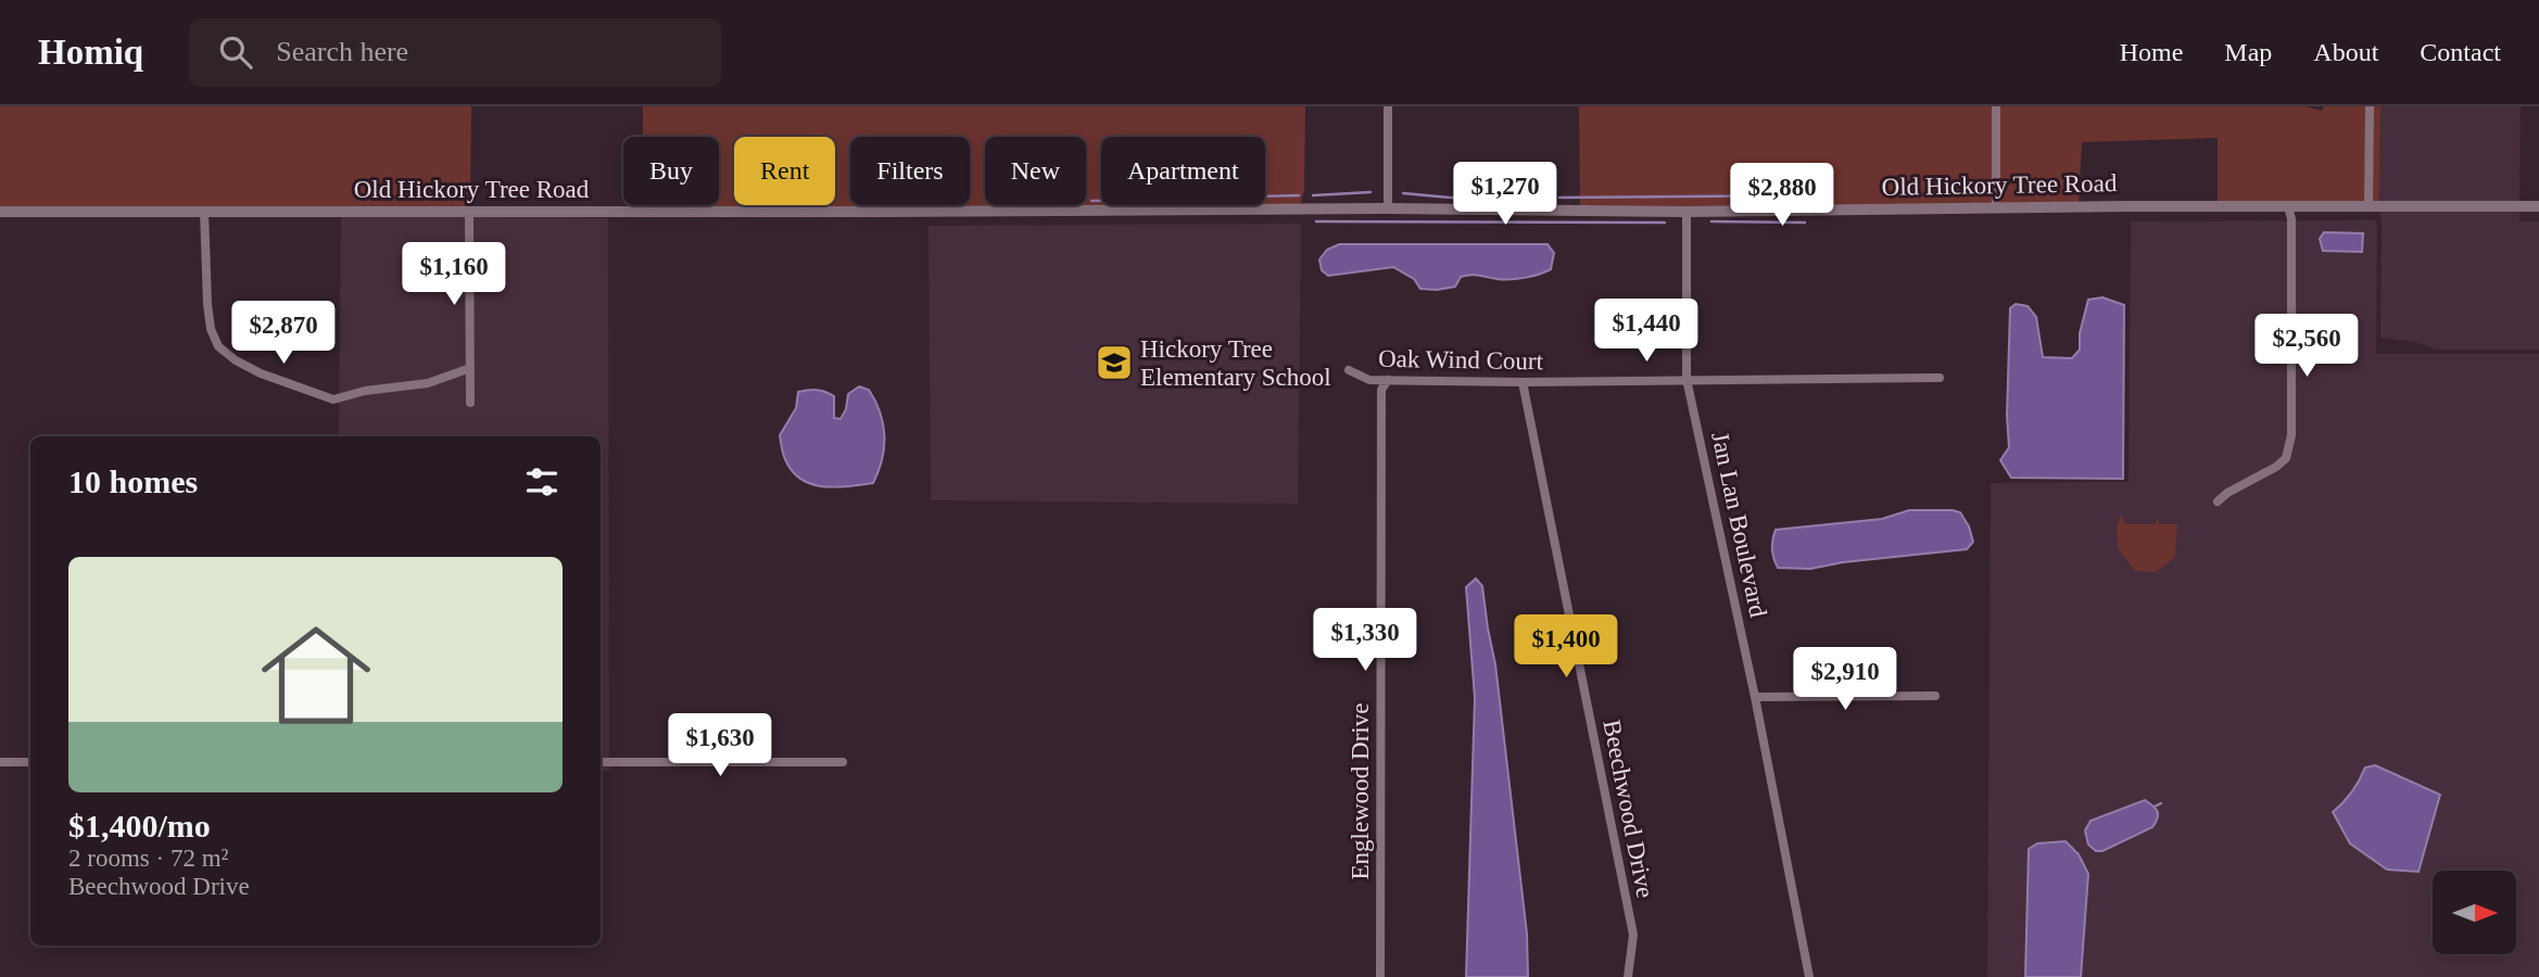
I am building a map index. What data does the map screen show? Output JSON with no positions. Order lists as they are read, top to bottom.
{
  "streets": {
    "street": [
      "Old Hickory Tree Road",
      "Oak Wind Court",
      "Jan Lan Boulevard",
      "Englewood Drive",
      "Beechwood Drive"
    ]
  },
  "crossings": [
    ["Old Hickory Tree Road", "Jan Lan Boulevard"],
    ["Oak Wind Court", "Jan Lan Boulevard"],
    ["Oak Wind Court", "Englewood Drive"],
    ["Oak Wind Court", "Beechwood Drive"]
  ],
  "places": {
    "school or university": ["Hickory Tree Elementary School"]
  },
  "north": "right",
  "page": {
    "header": "Homiq",
    "search": "Search here",
    "nav": [
      "Home",
      "Map",
      "About",
      "Contact"
    ],
    "chip": [
      "Buy",
      "Rent",
      "Filters",
      "New",
      "Apartment"
    ],
    "price": [
      "$1,270",
      "$2,880",
      "$1,160",
      "$1,440",
      "$2,870",
      "$2,560",
      "$1,330",
      "$1,400",
      "$2,910",
      "$1,630"
    ],
    "heading": "10 homes",
    "list": [
      {
        "name": "$1,400/mo",
        "note": "2 rooms · 72 m² · Beechwood Drive"
      }
    ]
  }
}
